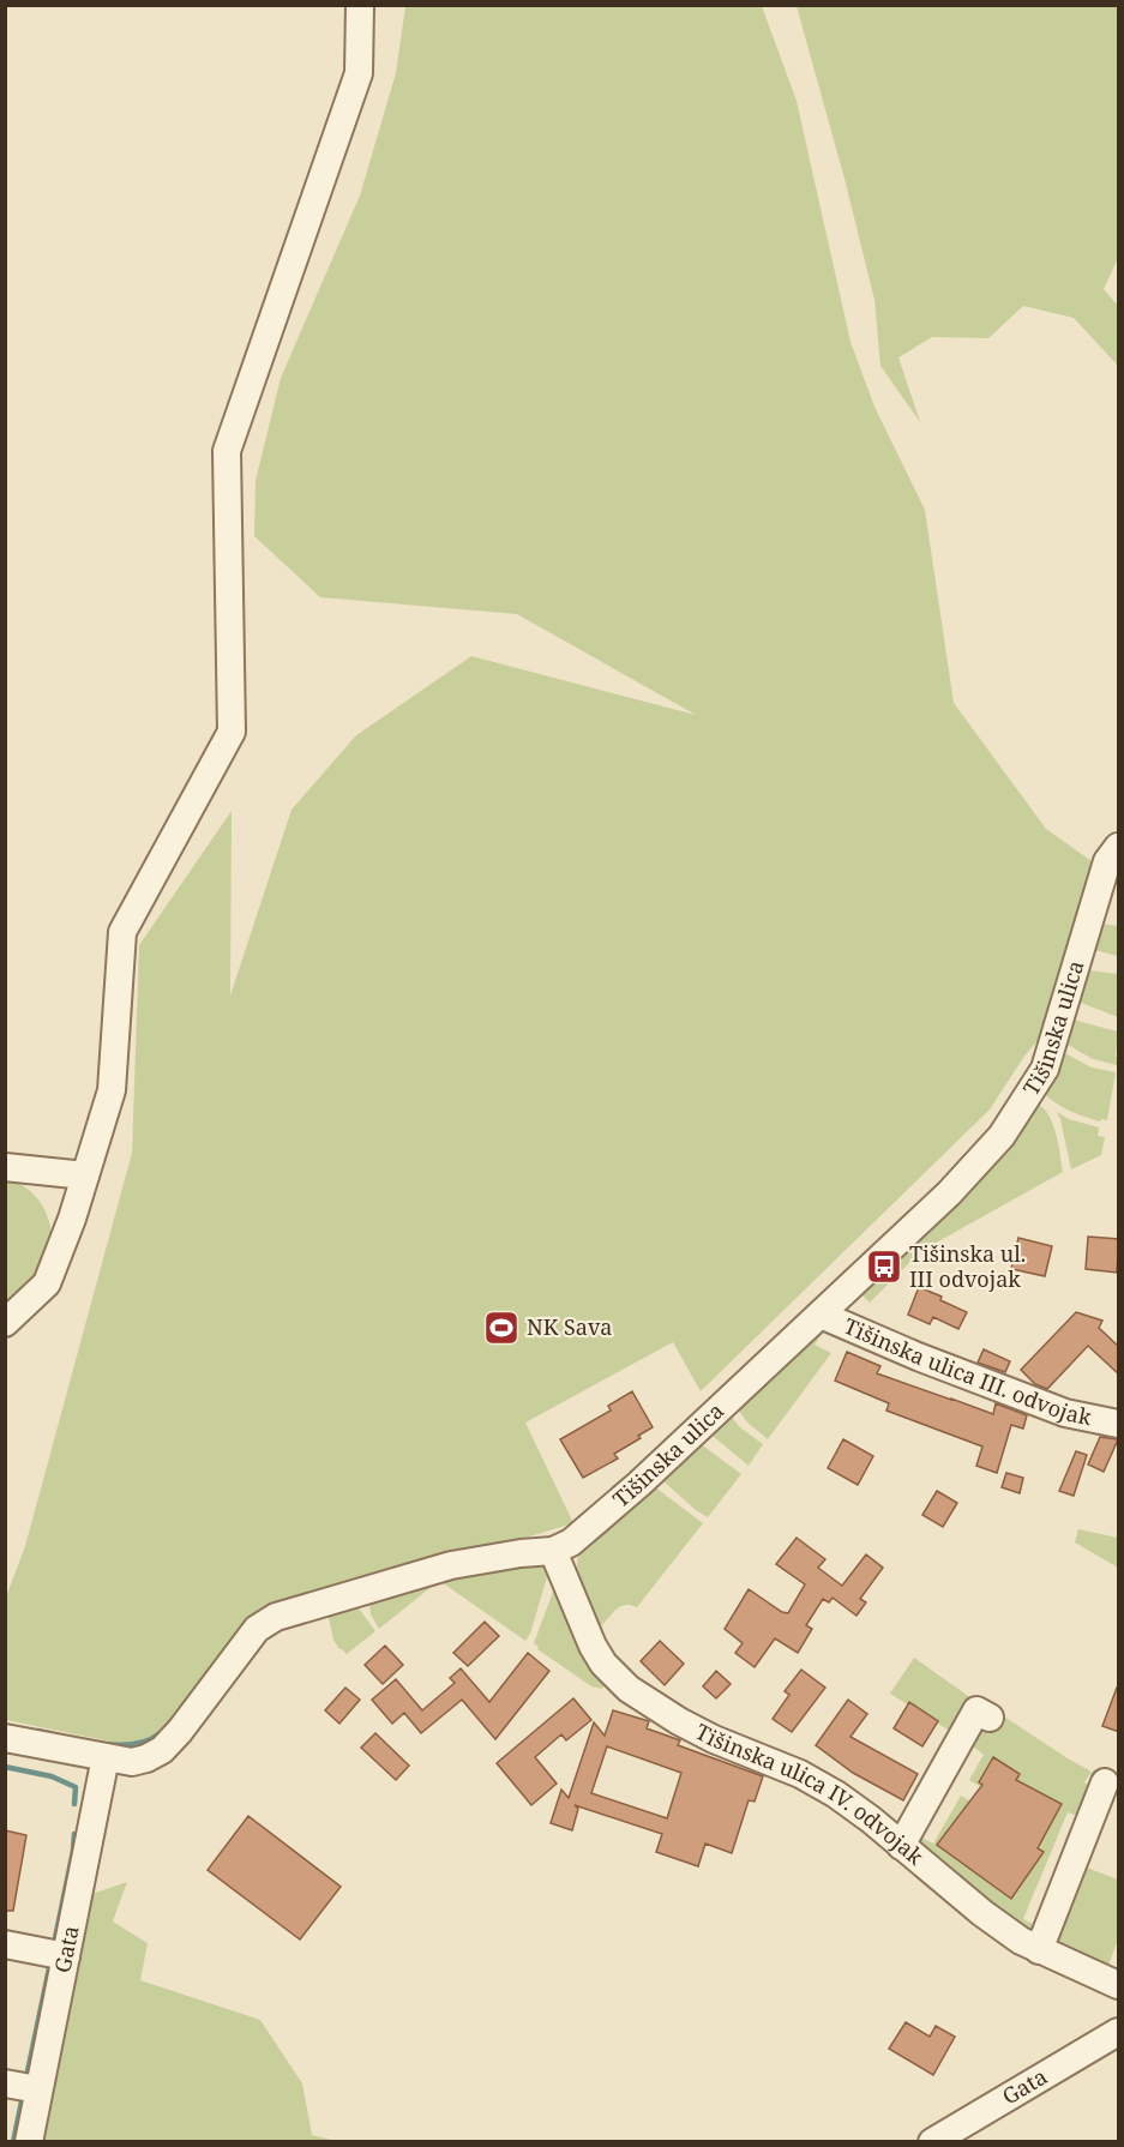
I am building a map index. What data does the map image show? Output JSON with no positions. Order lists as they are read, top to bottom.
{
  "streets": {
    "street": [
      "Tišinska ulica",
      "Tišinska ulica III. odvojak",
      "Tišinska ulica IV. odvojak",
      "Gata"
    ]
  },
  "crossings": [
    ["Tišinska ulica", "Tišinska ulica III. odvojak"],
    ["Tišinska ulica", "Tišinska ulica IV. odvojak"],
    ["Tišinska ulica", "Gata"]
  ],
  "places": {
    "bus stop": ["Tišinska ul. III odvojak"],
    "sports": ["NK Sava"]
  }
}
